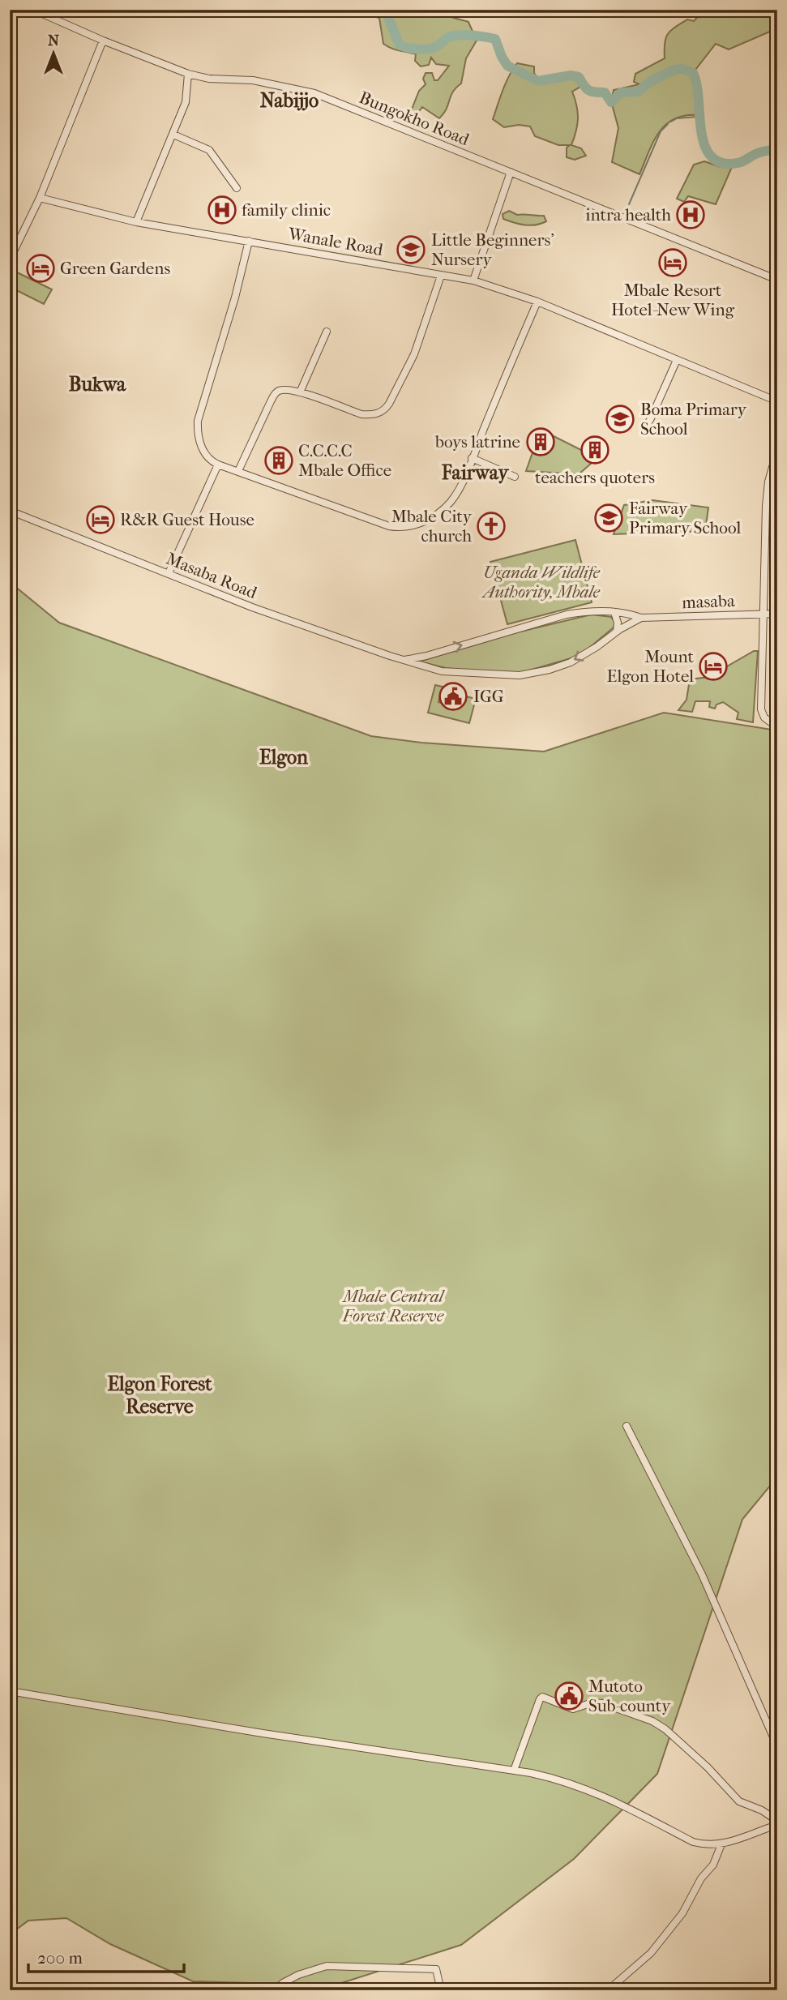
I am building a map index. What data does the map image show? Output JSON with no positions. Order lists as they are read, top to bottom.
{
  "streets": {
    "street": [
      "Bungokho Road",
      "Wanale Road",
      "Masaba Road",
      "masaba"
    ]
  },
  "crossings": [
    ["Masaba Road", "masaba"]
  ],
  "districts": [
    "Nabijjo",
    "Bukwa",
    "Fairway",
    "Elgon",
    "Elgon Forest Reserve"
  ],
  "parks": ["Uganda Wildlife Authority, Mbale", "Mbale Central Forest Reserve"],
  "places": {
    "hospital": ["family clinic", "intra health"],
    "school or university": ["Little Beginners' Nursery", "Boma Primary School", "Fairway Primary School"],
    "hotel": [
      "Mbale Resort Hotel-New Wing",
      "Green Gardens",
      "R&R Guest House",
      "Mount Elgon Hotel"
    ],
    "building": ["boys latrine", "teachers quoters", "C.C.C.C Mbale Office"],
    "church": ["Mbale City church"],
    "public building": ["IGG", "Mutoto Sub-county"]
  },
  "scale_bar": "200 m",
  "north": "top"
}
